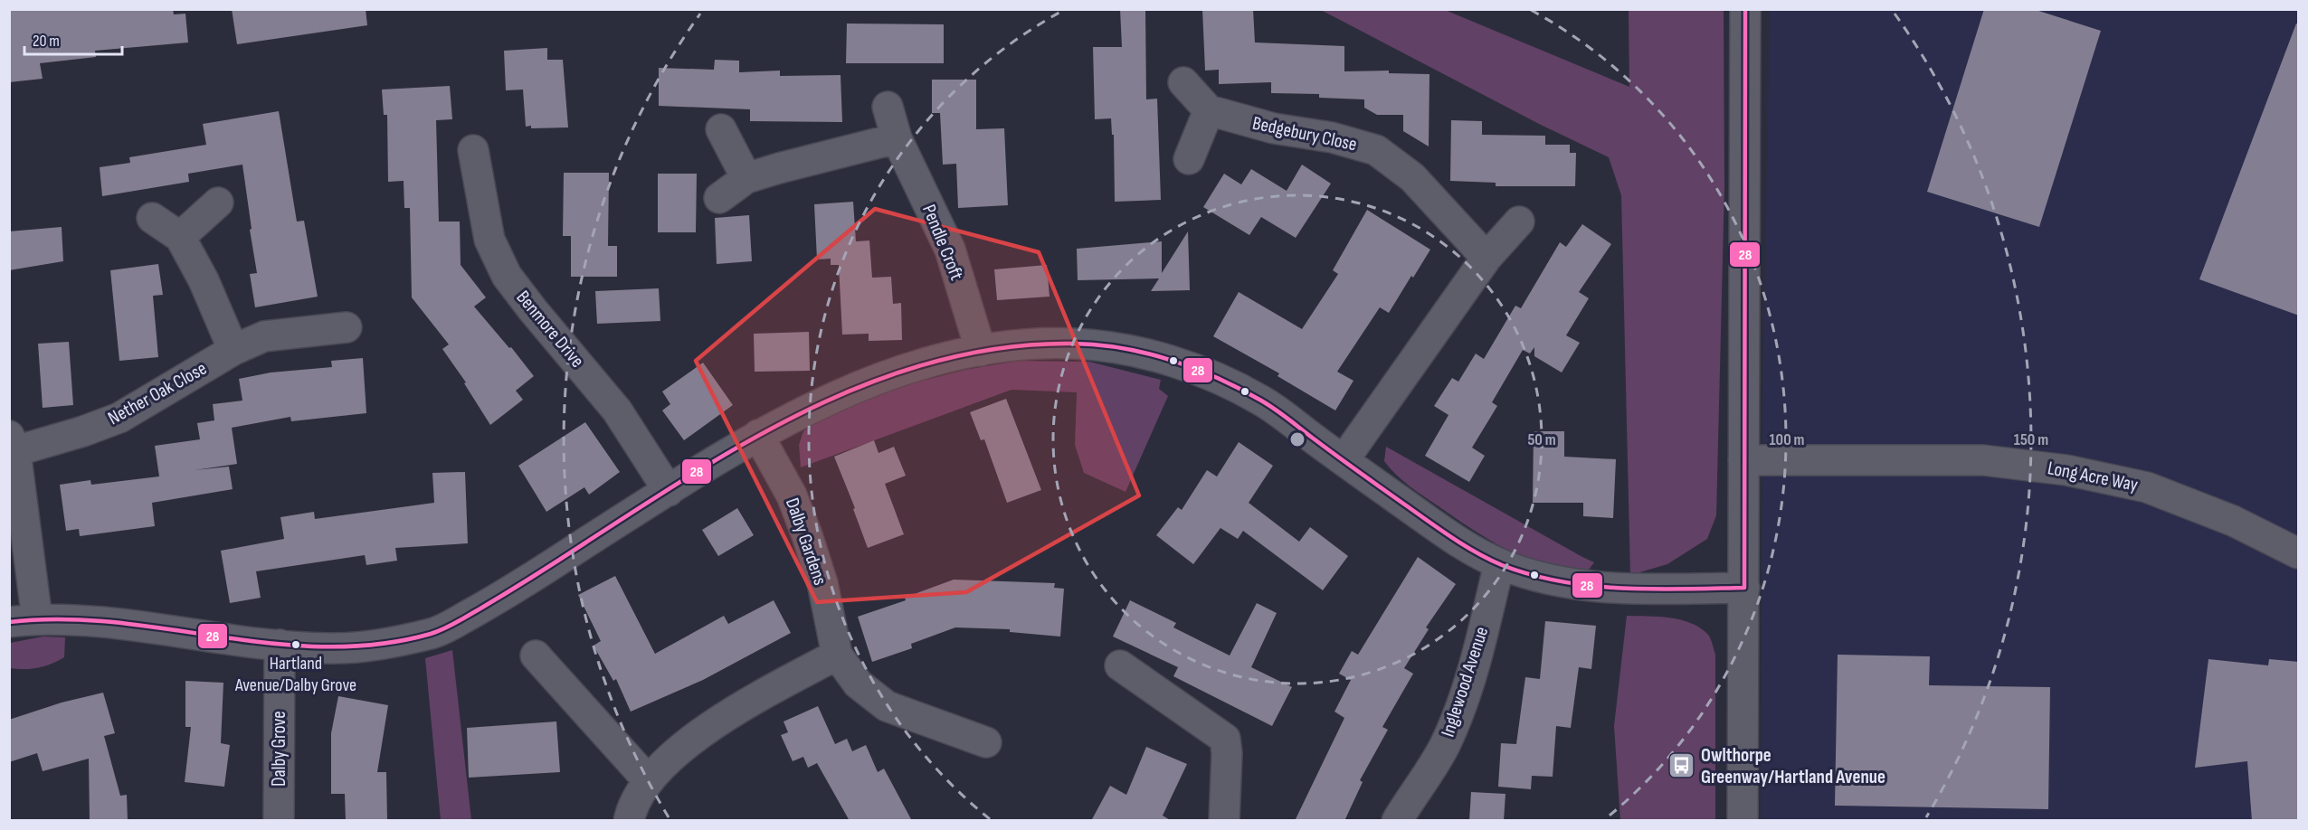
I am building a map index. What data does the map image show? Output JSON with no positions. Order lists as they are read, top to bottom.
{
  "streets": {
    "street": [
      "Bedgebury Close",
      "Pendle Croft",
      "Benmore Drive",
      "Nether Oak Close",
      "Long Acre Way",
      "Dalby Gardens",
      "Inglewood Avenue",
      "Dalby Grove"
    ]
  },
  "places": {
    "other": ["Hartland Avenue/Dalby Grove"],
    "bus stop": ["Owlthorpe Greenway/Hartland Avenue"]
  },
  "lines": ["transit line 28"],
  "scale_bar": "20 m",
  "rings": ["50 m", "100 m", "150 m"]
}
